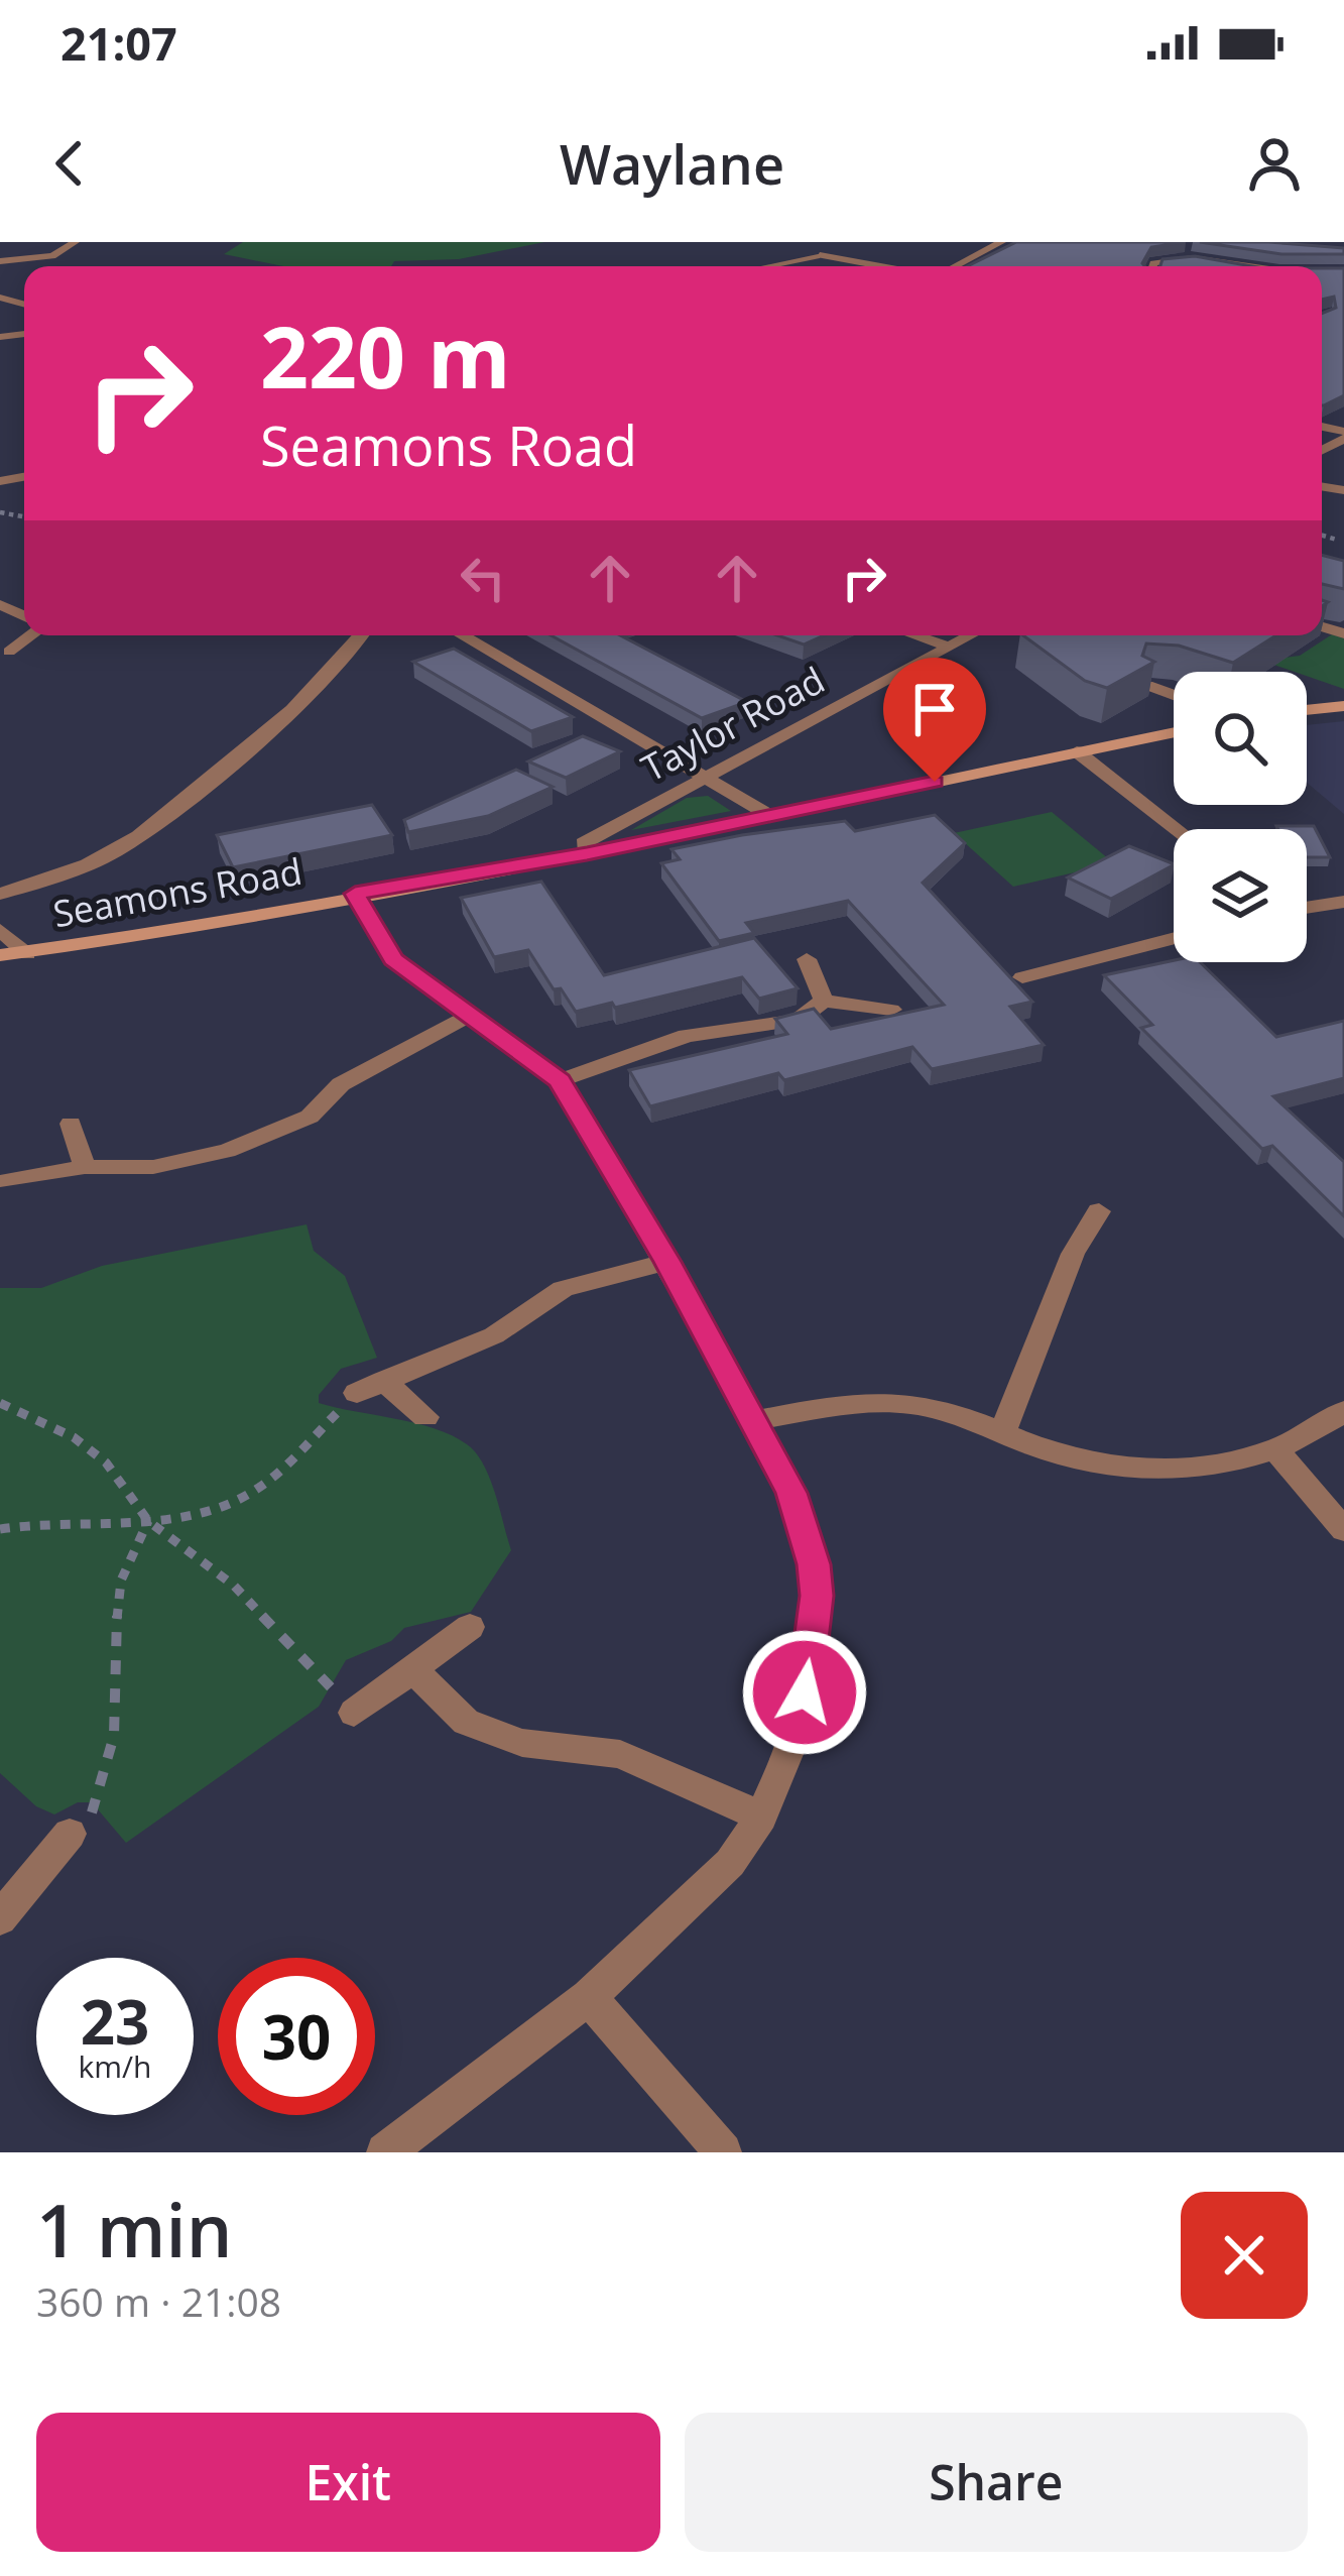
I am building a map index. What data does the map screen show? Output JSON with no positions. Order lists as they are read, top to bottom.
{
  "streets": {
    "street": ["Taylor Road", "Seamons Road"]
  },
  "crossings": [
    ["Taylor Road", "Seamons Road"]
  ],
  "page": {
    "status": "21:07",
    "header": "Waylane",
    "turn": ["220 m", "Seamons Road"],
    "speed": "23 km/h",
    "limit": "30",
    "heading": ["1 min", "360 m · 21:08"],
    "buttons": ["Exit", "Share"]
  }
}
